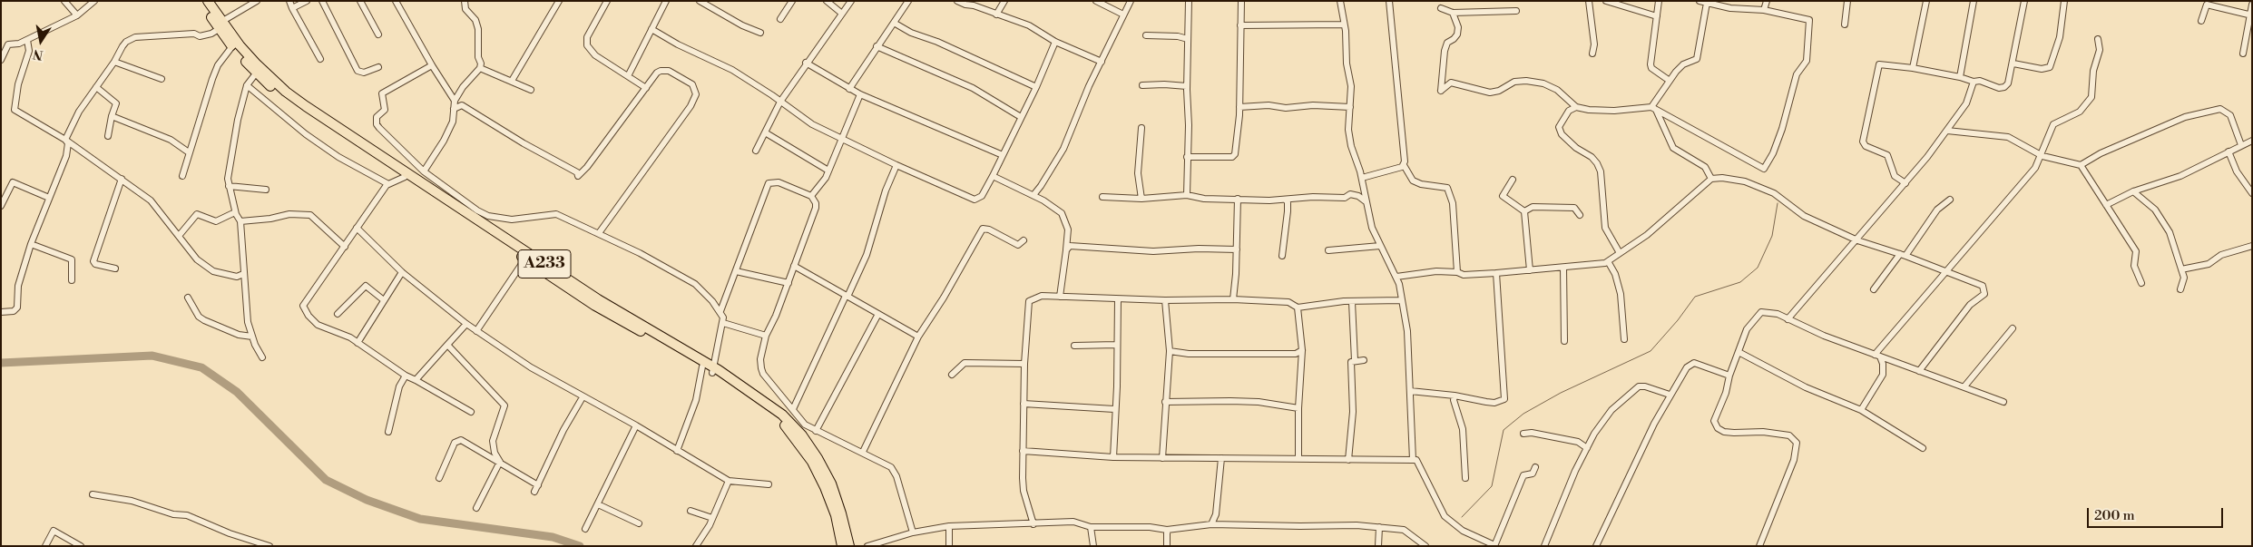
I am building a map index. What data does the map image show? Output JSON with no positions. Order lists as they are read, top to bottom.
{
  "streets": {
    "highway": ["A233"]
  },
  "scale_bar": "200 m",
  "north": "bottom"
}
